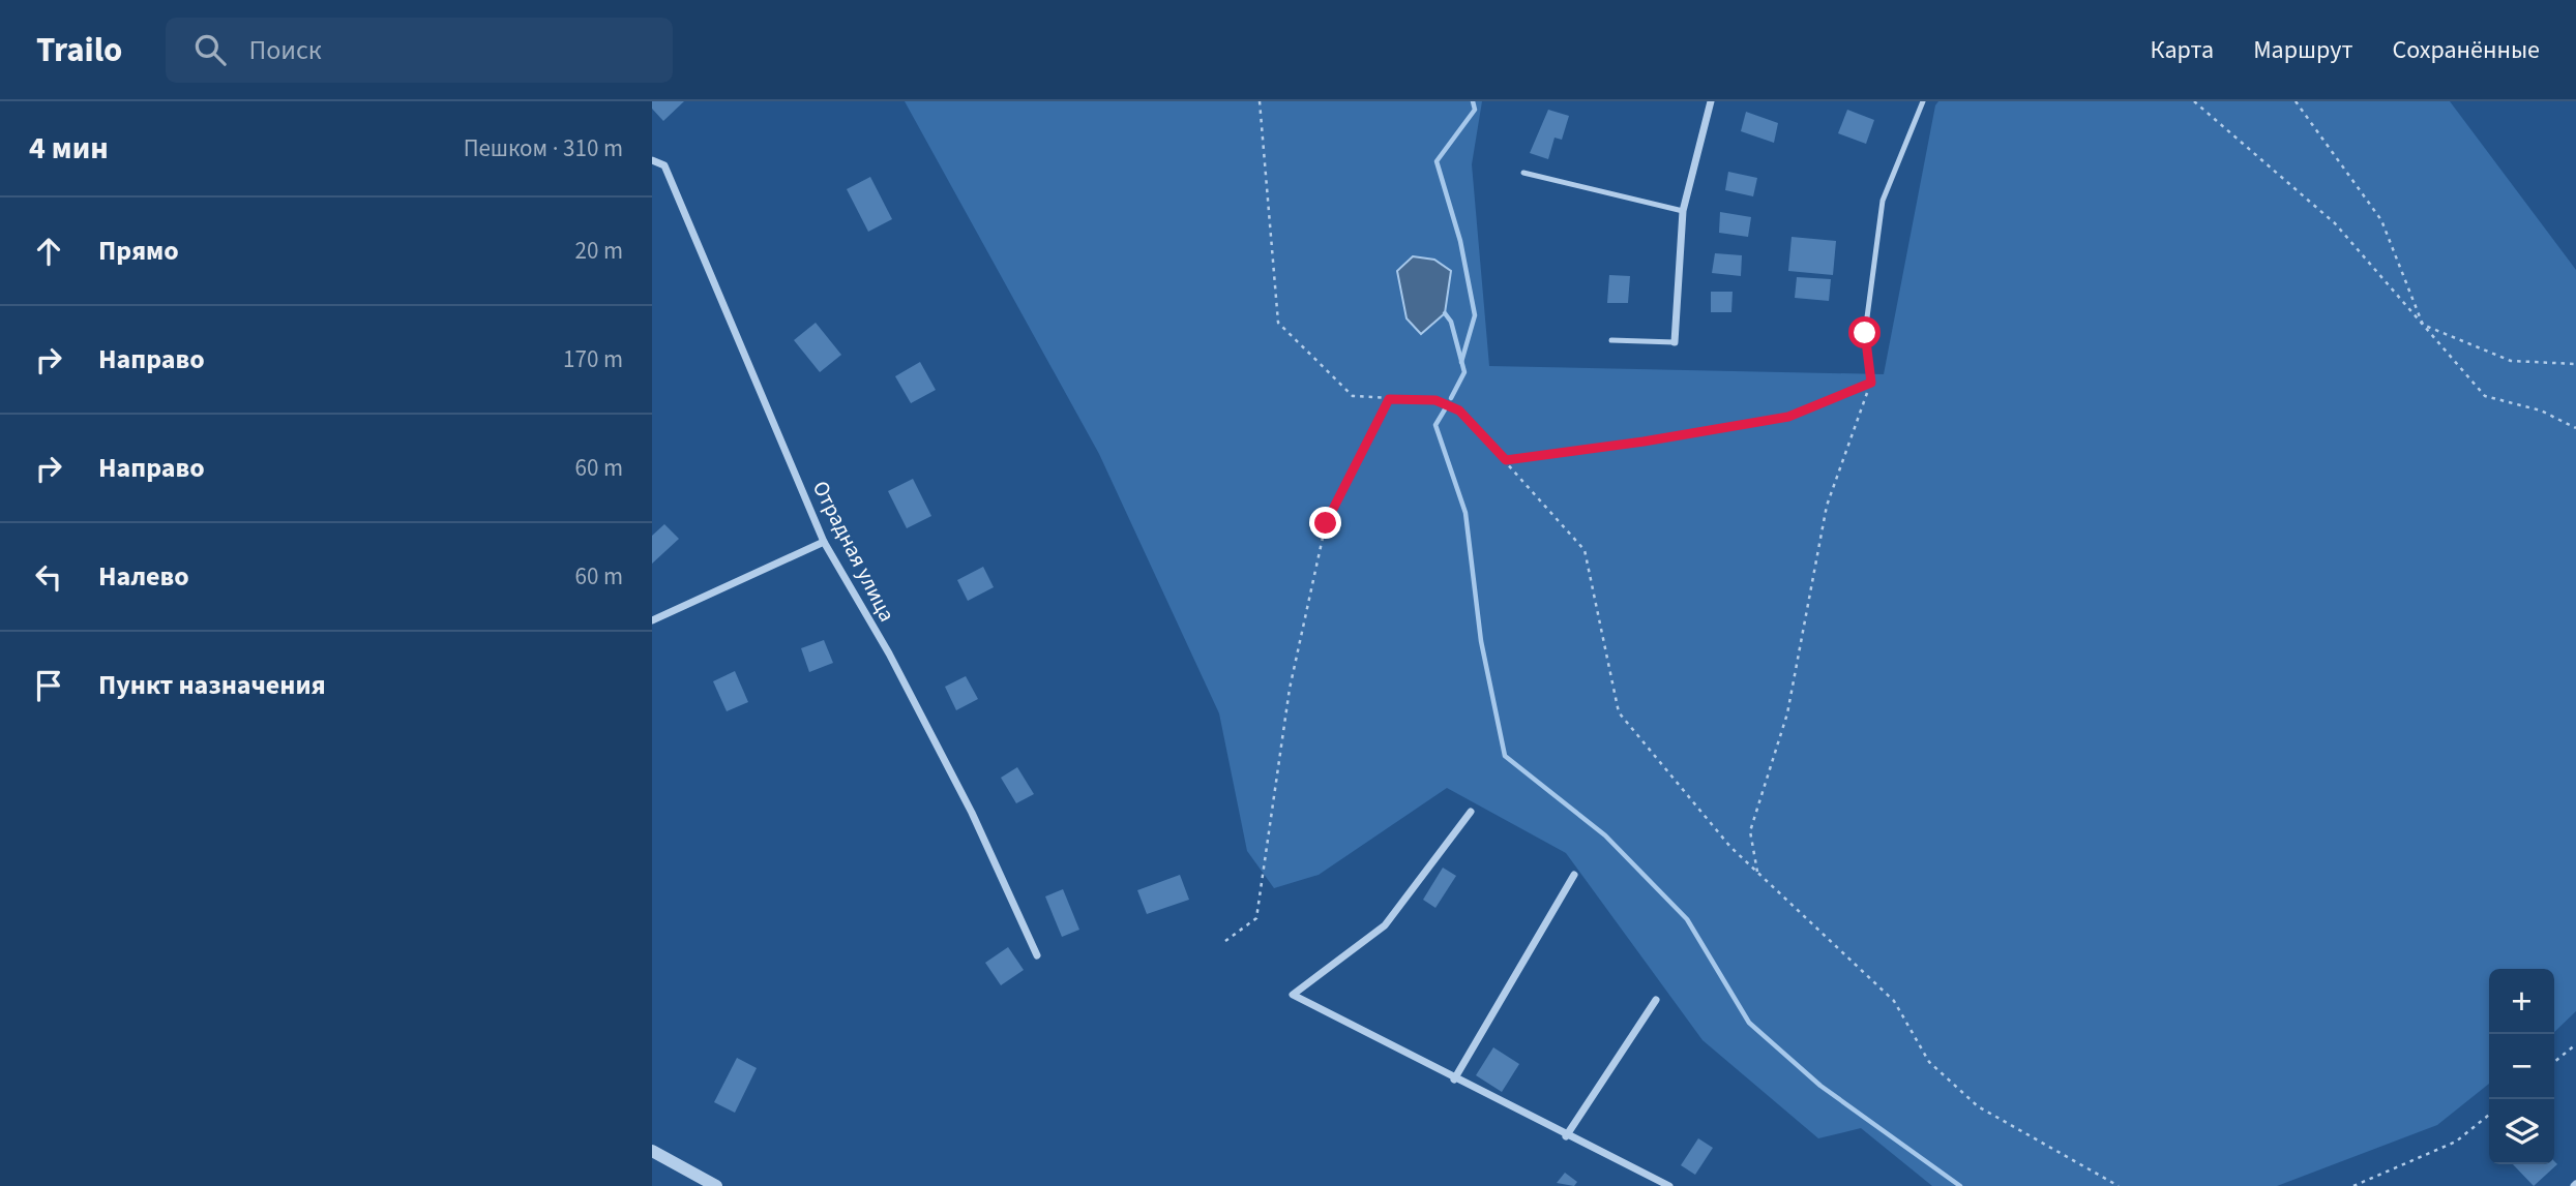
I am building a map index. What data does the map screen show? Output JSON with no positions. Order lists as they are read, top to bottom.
{
  "streets": {
    "street": ["Отрадная улица"]
  },
  "page": {
    "header": "Trailo",
    "search": "Поиск",
    "nav": ["Карта", "Маршрут", "Сохранённые"],
    "heading": ["4 мин", "Пешком · 310 m"],
    "list": [
      ["Прямо", "20 m"],
      ["Направо", "170 m"],
      ["Направо", "60 m"],
      ["Налево", "60 m"],
      "Пункт назначения"
    ],
    "map_buttons": ["+", "−"]
  }
}
